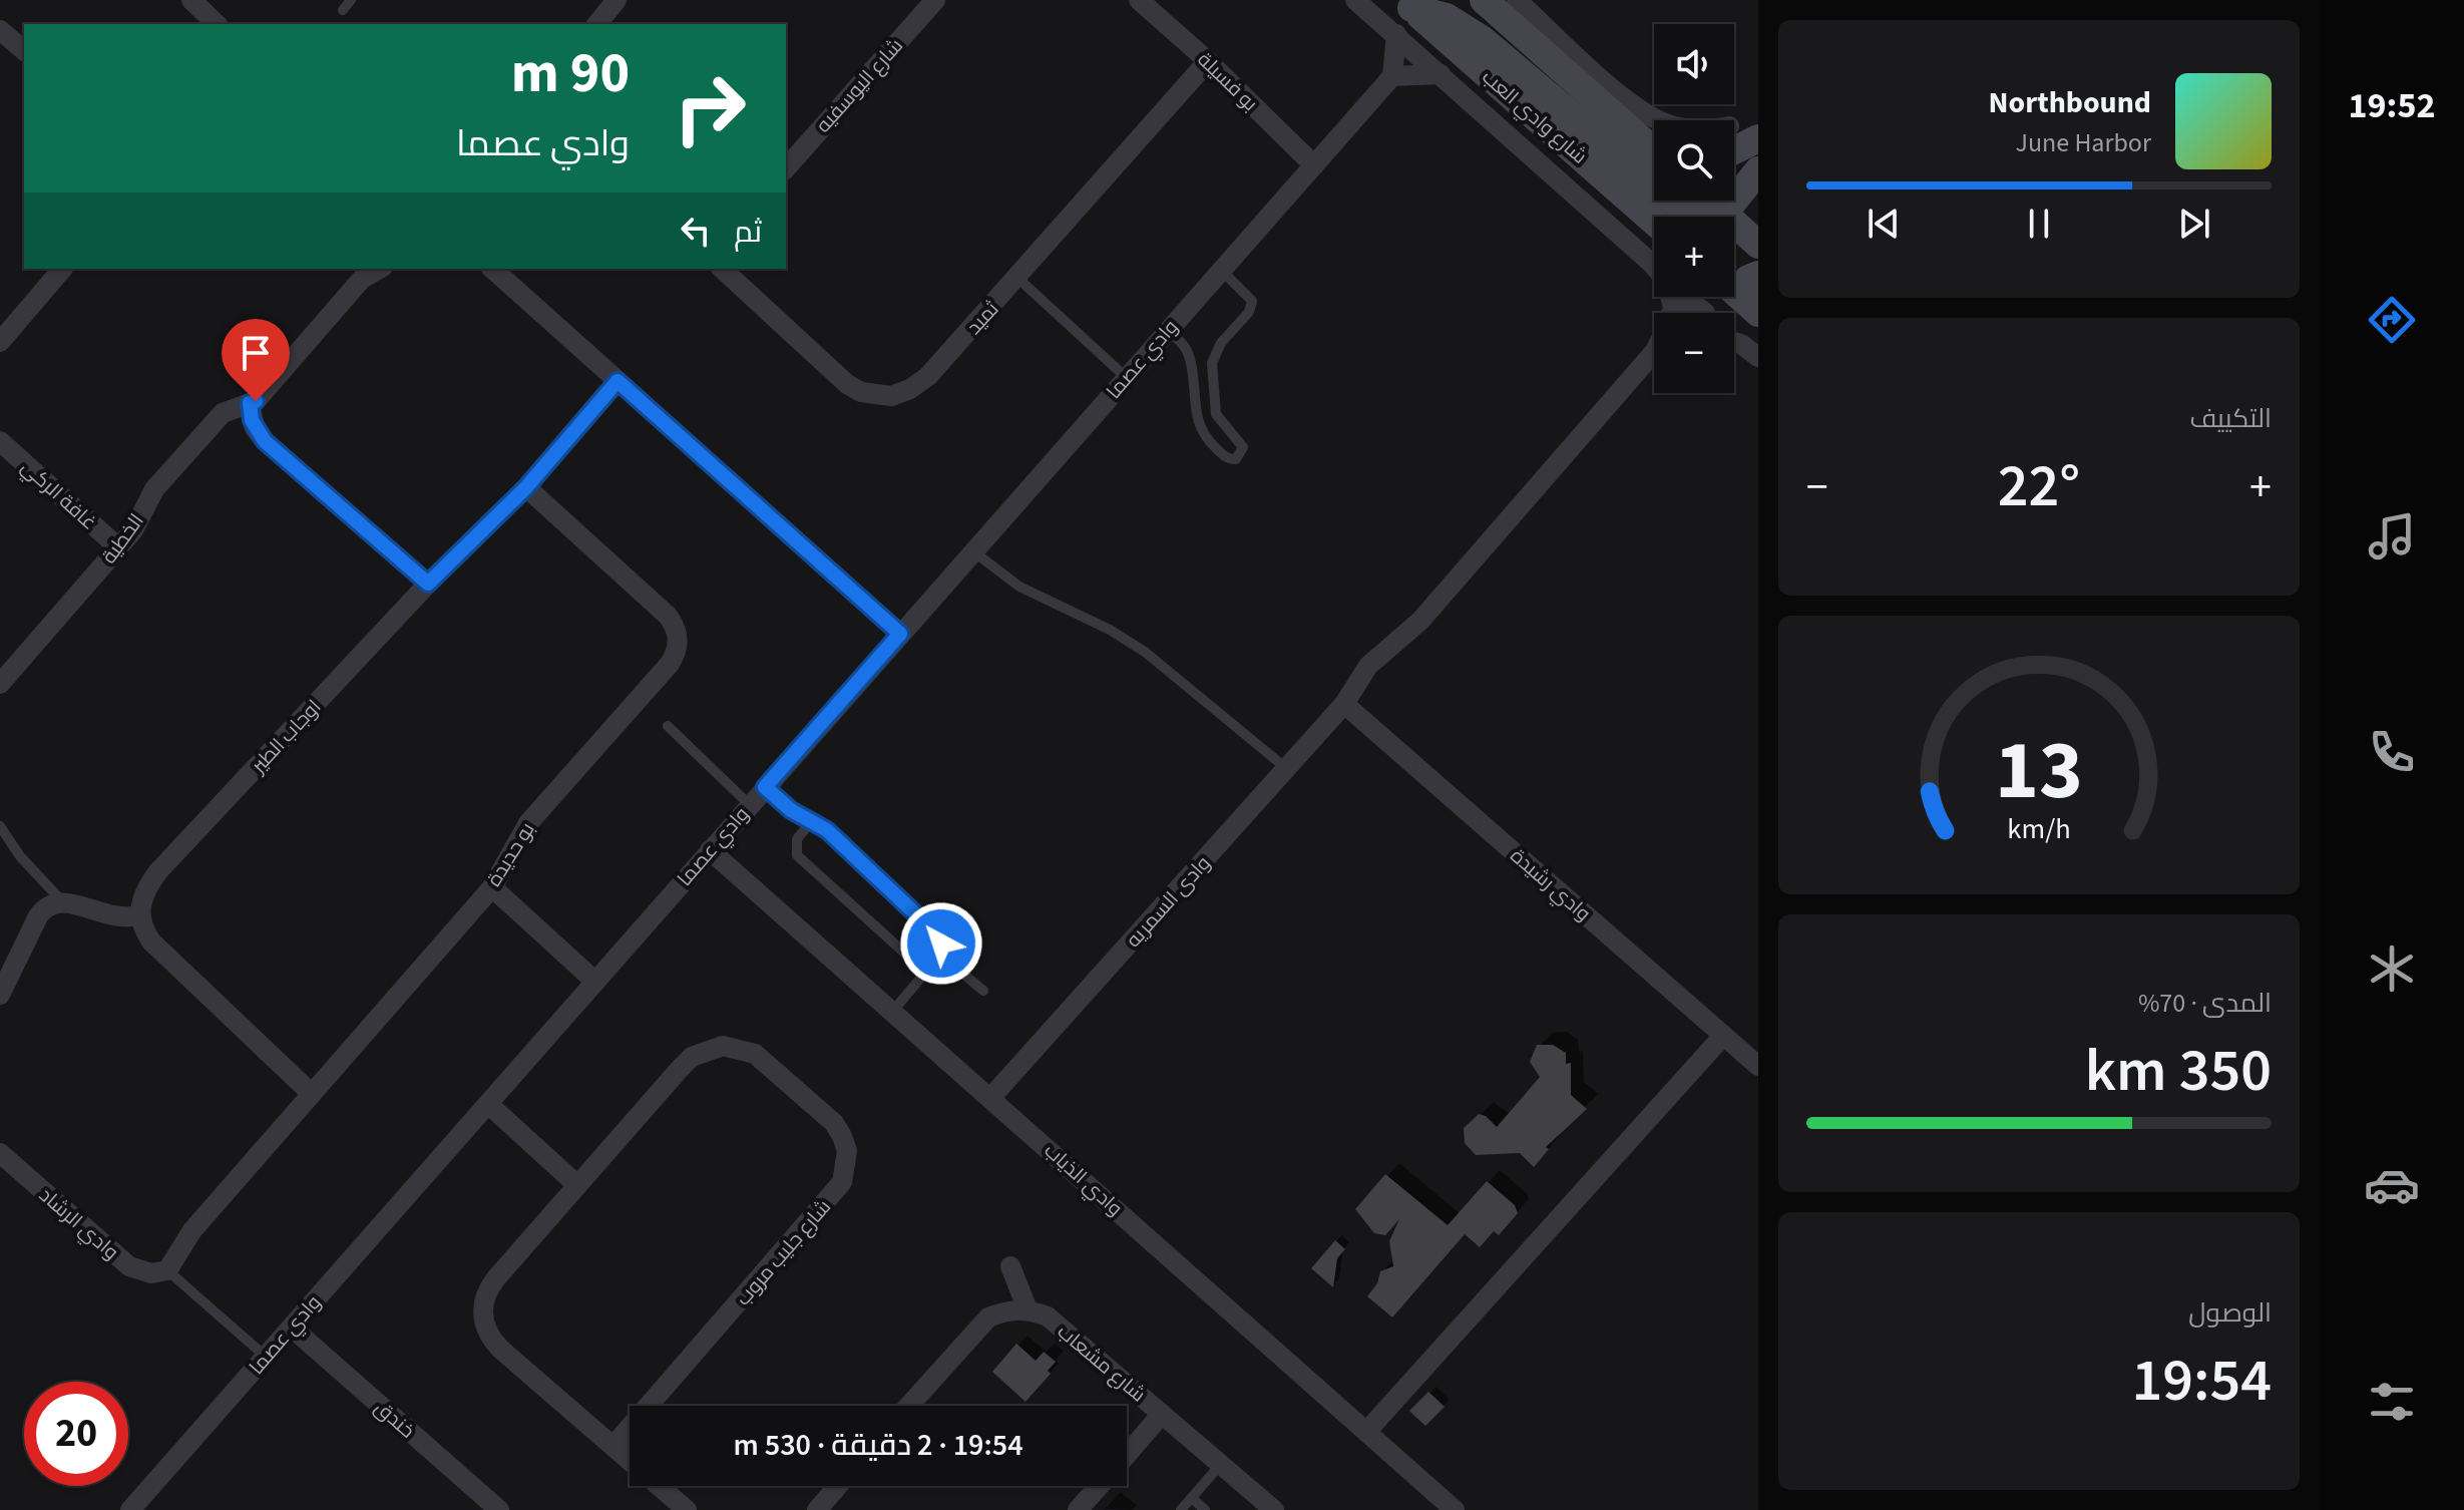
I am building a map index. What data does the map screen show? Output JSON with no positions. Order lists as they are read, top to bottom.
{
  "streets": {
    "street": [
      "بو فسيلة",
      "شارع اليوسفيه",
      "شارع وادي العب",
      "ثميد",
      "وادي عصما",
      "غافة الركي",
      "الخطية",
      "اوجاب الطير",
      "بو حديدة",
      "وادي رشيدة",
      "وادى السمريه",
      "وادي الذياب",
      "وادي الرشاد",
      "شارع جليب مروب",
      "شارع مشعاب",
      "خندق"
    ]
  },
  "crossings": [
    ["بو فسيلة", "ثميد"],
    ["بو فسيلة", "وادي عصما"],
    ["وادي عصما", "وادي الذياب"],
    ["وادي عصما", "خندق"],
    ["غافة الركي", "الخطية"],
    ["اوجاب الطير", "بو حديدة"],
    ["بو حديدة", "وادي الرشاد"],
    ["وادي رشيدة", "وادى السمريه"],
    ["وادى السمريه", "وادي الذياب"]
  ],
  "page": {
    "tabs": "19:52",
    "map_buttons": ["+", "−"],
    "turn": ["90 m", "وادي عصما"],
    "song": ["Northbound", "June Harbor"],
    "then": "ثم",
    "tile": [
      "التكييف",
      ["المدى · 70%", "350 km"],
      ["الوصول", "19:54"]
    ],
    "heat": ["−", "22°", "+"],
    "limit": "20",
    "trip": "19:54 · 2 دقيقة · 530 m",
    "gauge": ["13", "km/h"]
  }
}
